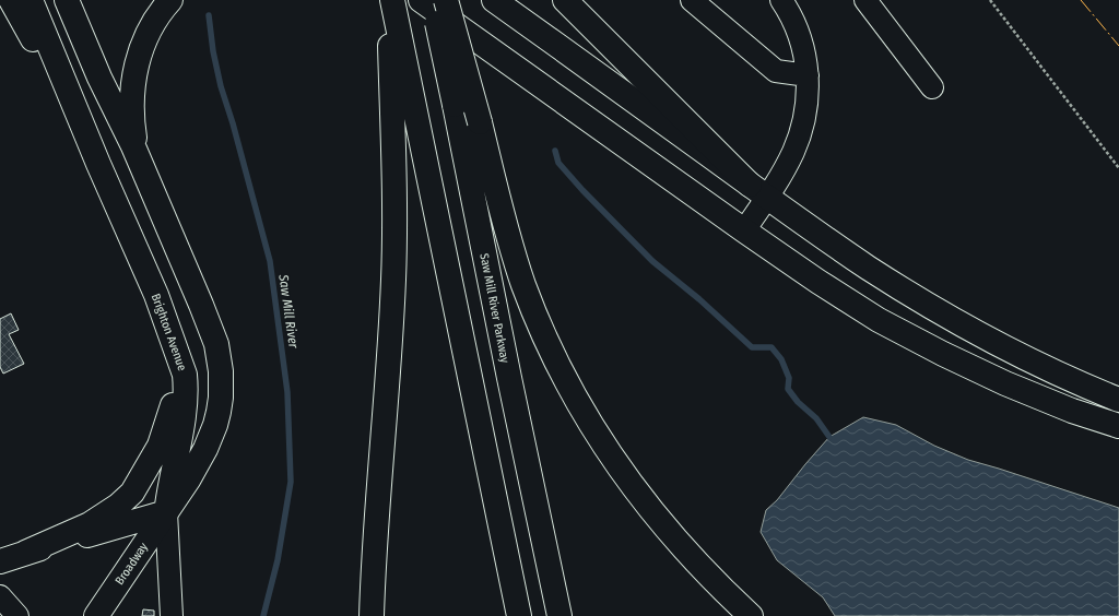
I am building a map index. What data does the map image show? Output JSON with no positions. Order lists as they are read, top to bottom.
{
  "streets": {
    "main road": ["Saw Mill River Parkway", "Brighton Avenue", "Broadway"]
  },
  "crossings": [
    ["Brighton Avenue", "Broadway"]
  ],
  "water": ["Saw Mill River"]
}
